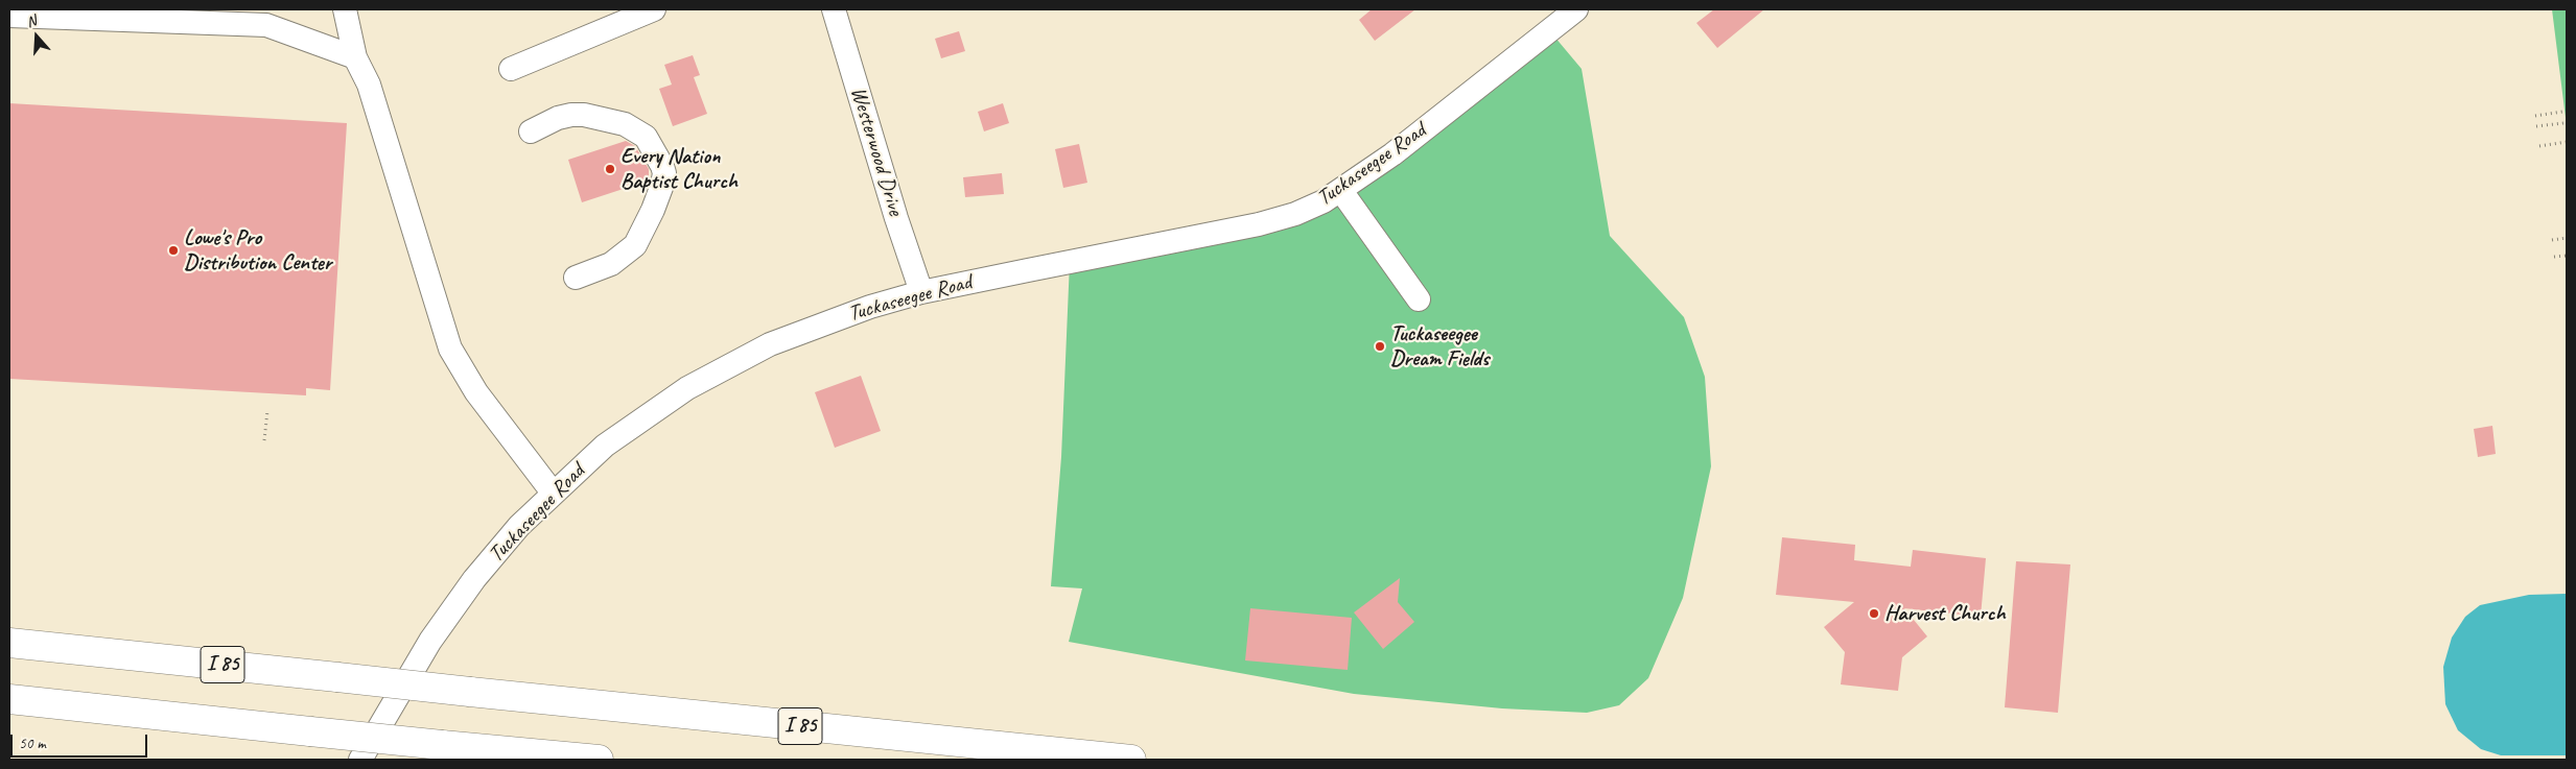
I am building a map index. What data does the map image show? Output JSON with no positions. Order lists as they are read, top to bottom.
{
  "streets": {
    "highway": ["I 85"],
    "street": ["Westerwood Drive", "Tuckaseegee Road"]
  },
  "crossings": [
    ["Westerwood Drive", "Tuckaseegee Road"]
  ],
  "places": [
    "Every Nation Baptist Church",
    "Lowe's Pro Distribution Center",
    "Tuckaseegee Dream Fields",
    "Harvest Church"
  ],
  "scale_bar": "50 m",
  "north": "top"
}
